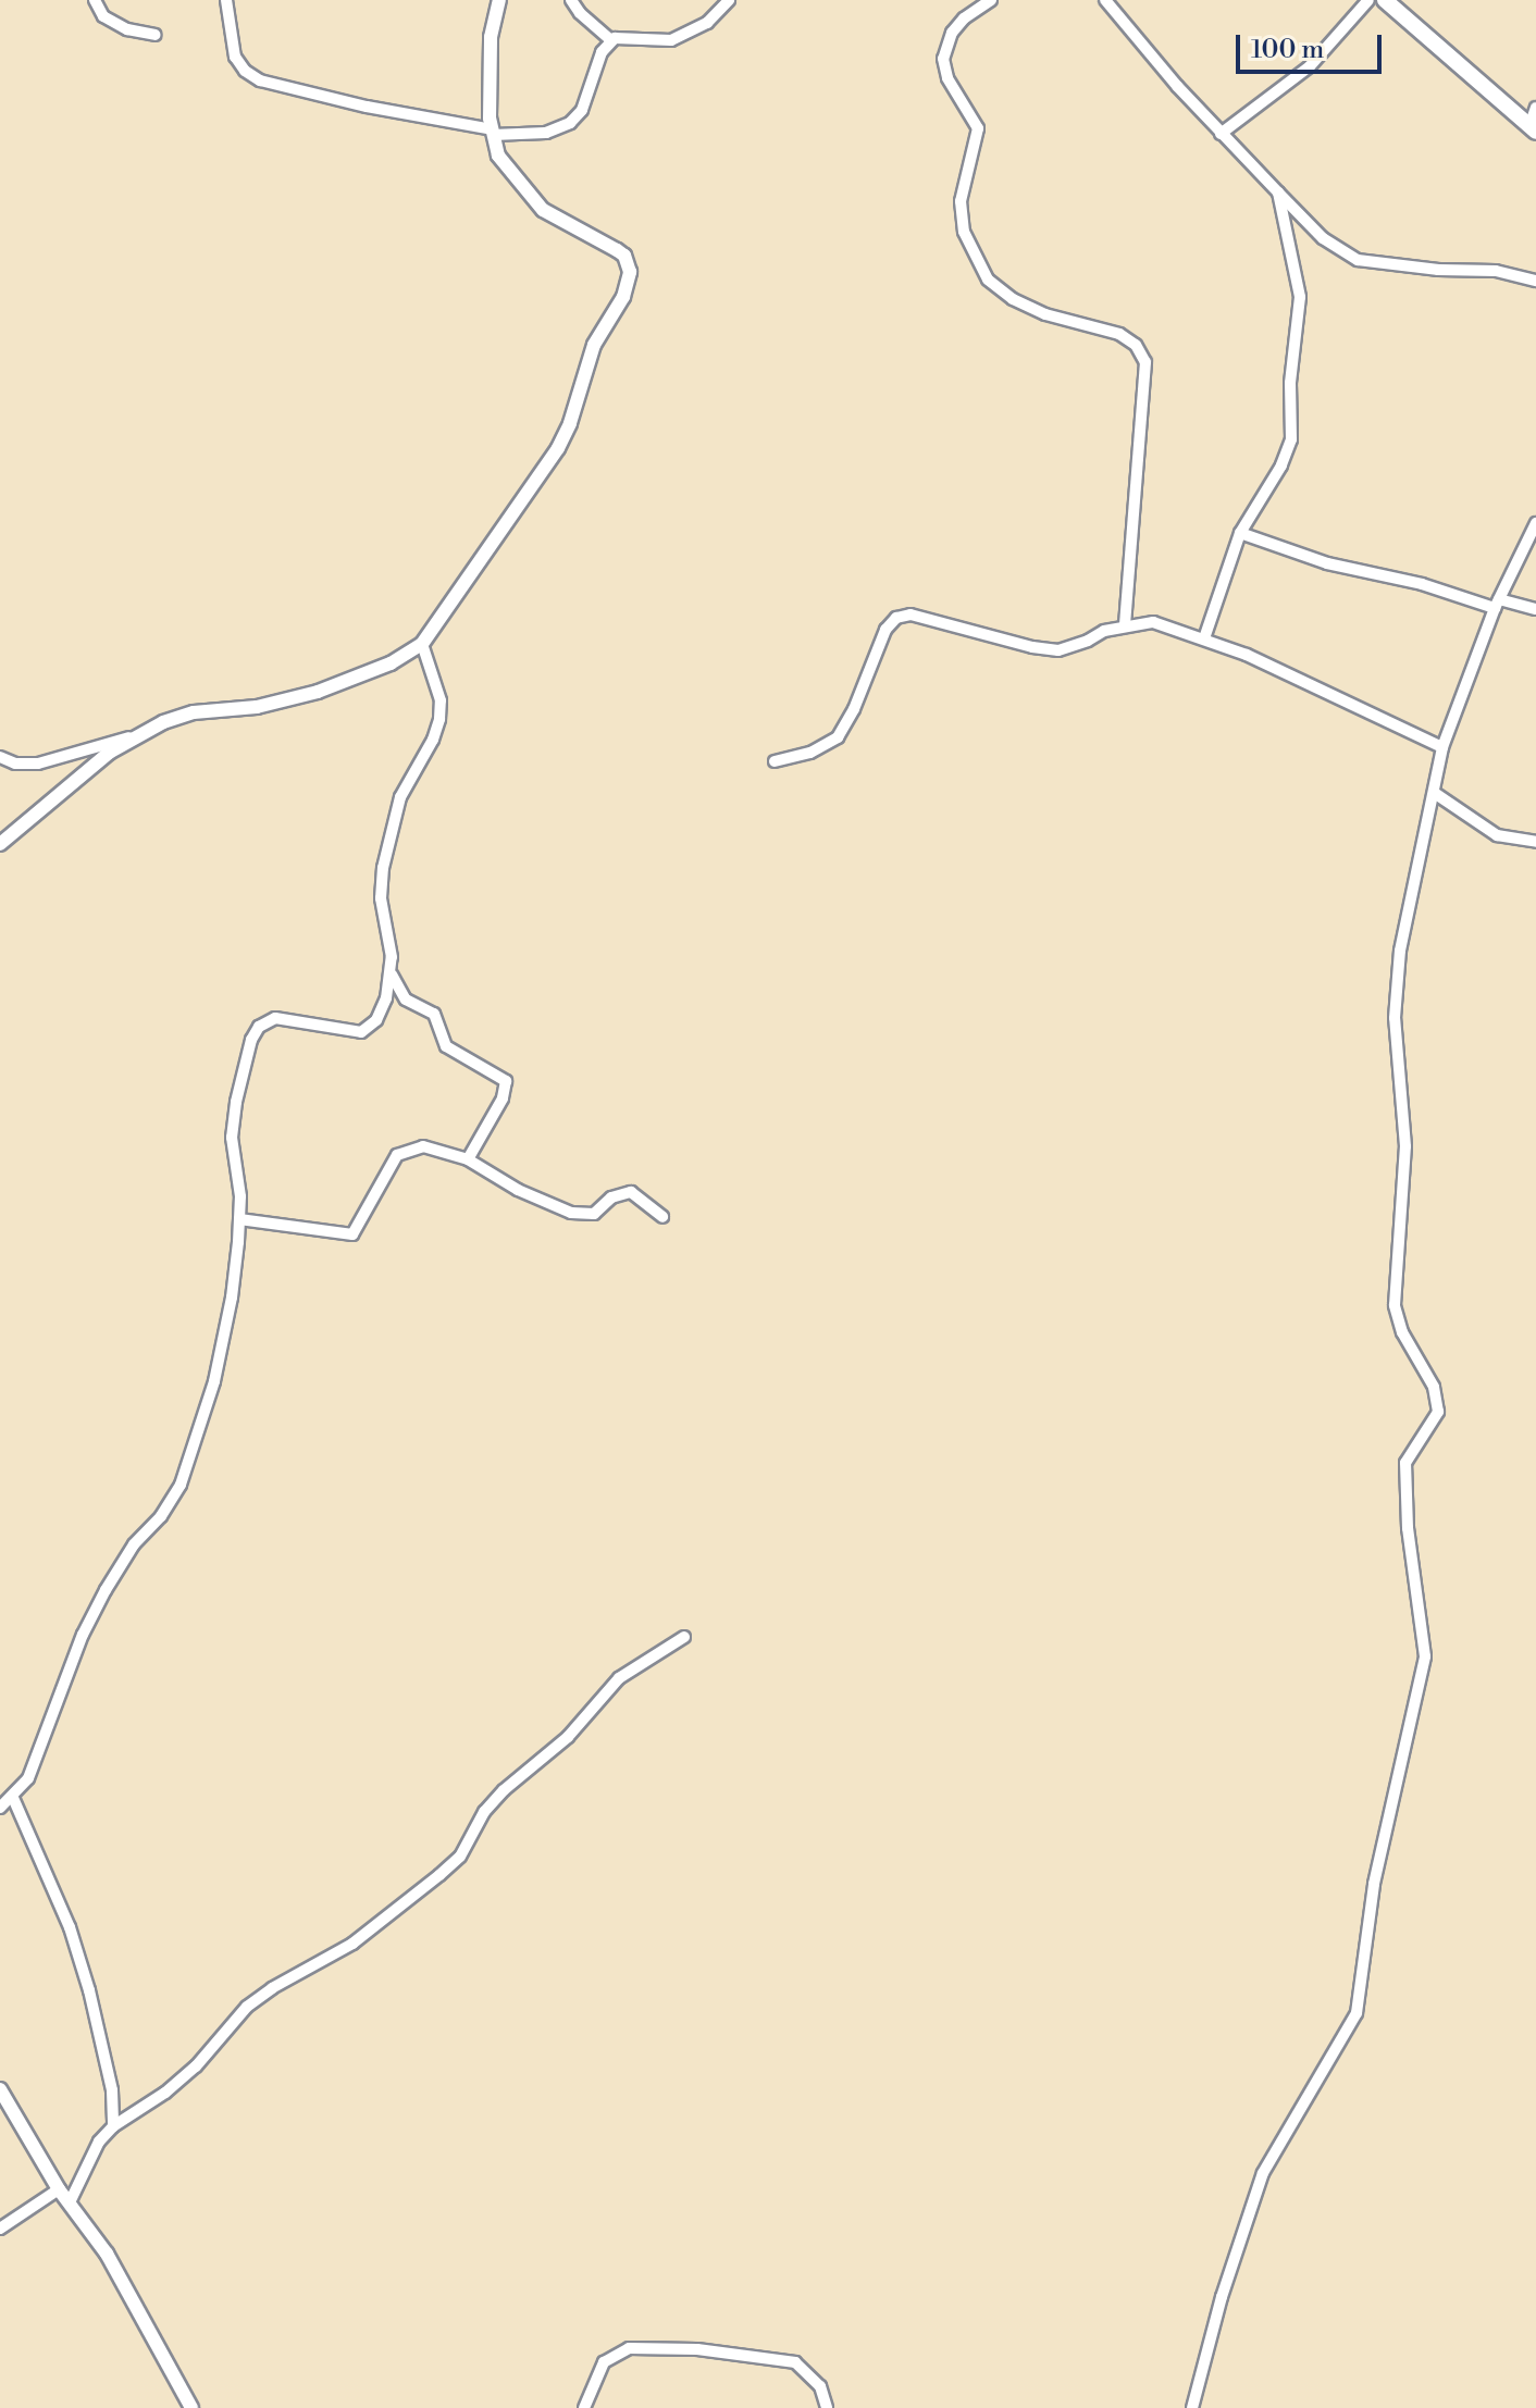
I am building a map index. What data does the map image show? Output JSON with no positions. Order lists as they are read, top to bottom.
{
  "scale_bar": "100 m"
}
